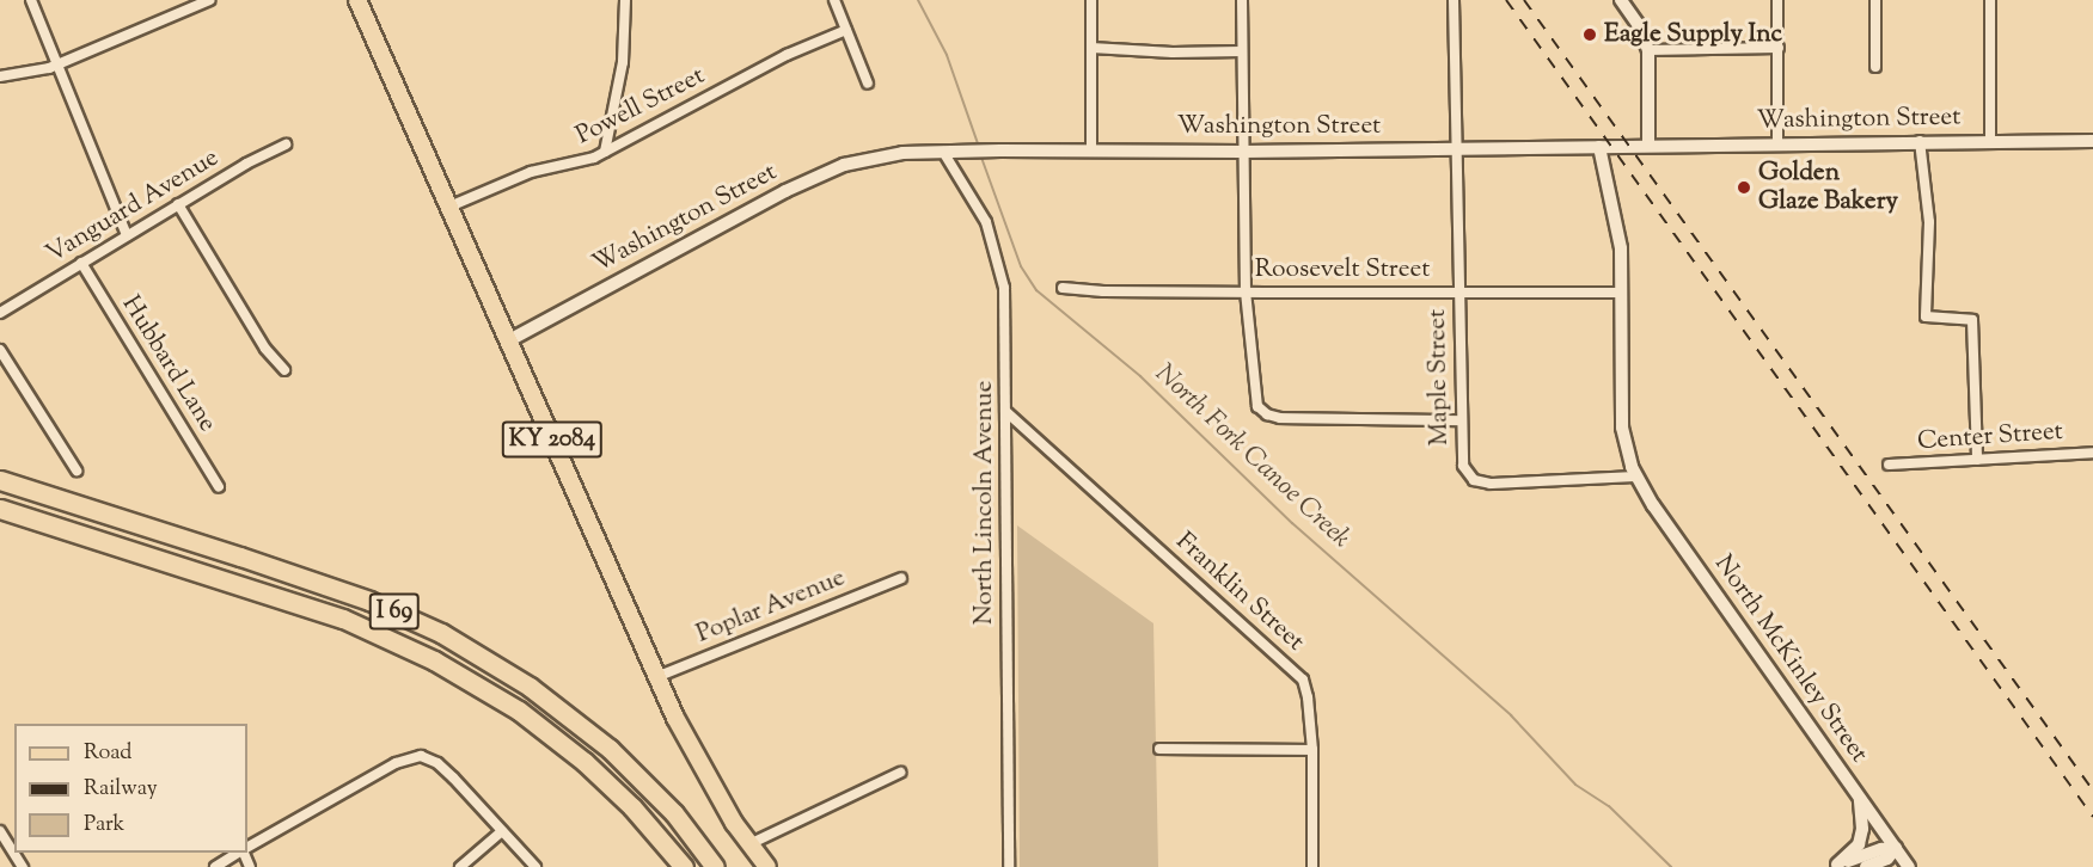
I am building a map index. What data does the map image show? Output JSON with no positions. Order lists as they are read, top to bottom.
{
  "streets": {
    "highway": ["I 69"],
    "main road": ["KY 2084"],
    "street": [
      "Powell Street",
      "Washington Street",
      "Vanguard Avenue",
      "Roosevelt Street",
      "Hubbard Lane",
      "Maple Street",
      "Center Street",
      "North Lincoln Avenue",
      "Franklin Street",
      "Poplar Avenue",
      "North McKinley Street"
    ]
  },
  "crossings": [
    ["Powell Street", "KY 2084"],
    ["Washington Street", "Maple Street"],
    ["Washington Street", "KY 2084"],
    ["Washington Street", "North Lincoln Avenue"],
    ["Washington Street", "North McKinley Street"],
    ["Vanguard Avenue", "Hubbard Lane"],
    ["Roosevelt Street", "Maple Street"],
    ["Roosevelt Street", "North McKinley Street"],
    ["Maple Street", "North McKinley Street"],
    ["KY 2084", "Poplar Avenue"],
    ["North Lincoln Avenue", "Franklin Street"]
  ],
  "water": ["North Fork Canoe Creek"],
  "places": ["Eagle Supply Inc", "Golden Glaze Bakery"],
  "legend": ["Road", "Railway", "Park"]
}
